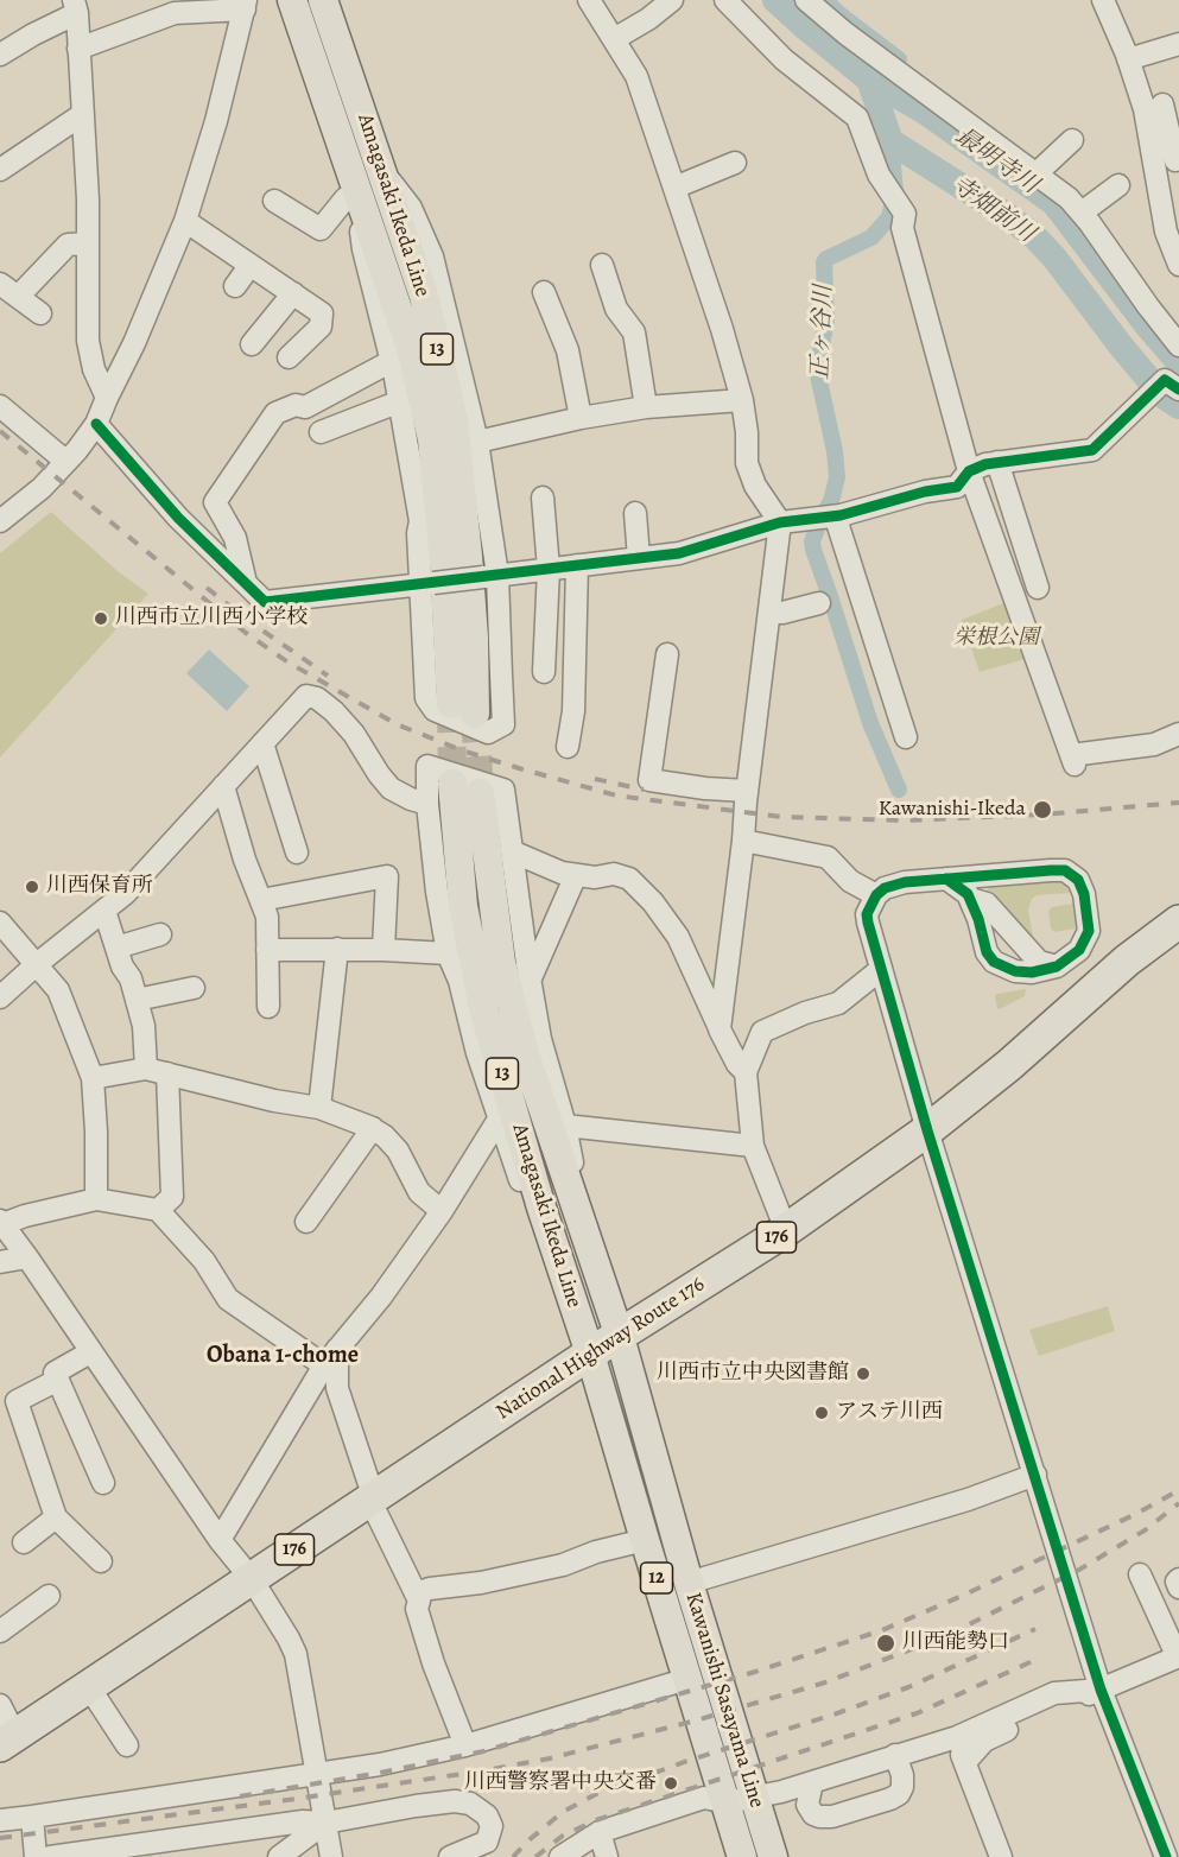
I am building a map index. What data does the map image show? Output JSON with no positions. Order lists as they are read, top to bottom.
{
  "streets": {
    "highway": ["176", "National Highway Route 176"],
    "main road": [
      "Amagasaki Ikeda Line",
      "13",
      "12",
      "Kawanishi Sasayama Line"
    ]
  },
  "crossings": [
    ["Amagasaki Ikeda Line", "National Highway Route 176"],
    ["Amagasaki Ikeda Line", "Kawanishi Sasayama Line"],
    ["National Highway Route 176", "Kawanishi Sasayama Line"]
  ],
  "districts": ["Obana 1-chome"],
  "water": ["最明寺川", "寺畑前川", "正ヶ谷川"],
  "parks": ["栄根公園"],
  "places": [
    "川西市立川西小学校",
    "Kawanishi-Ikeda",
    "川西保育所",
    "川西市立中央図書館",
    "アステ川西",
    "川西能勢口",
    "川西警察署中央交番"
  ]
}
